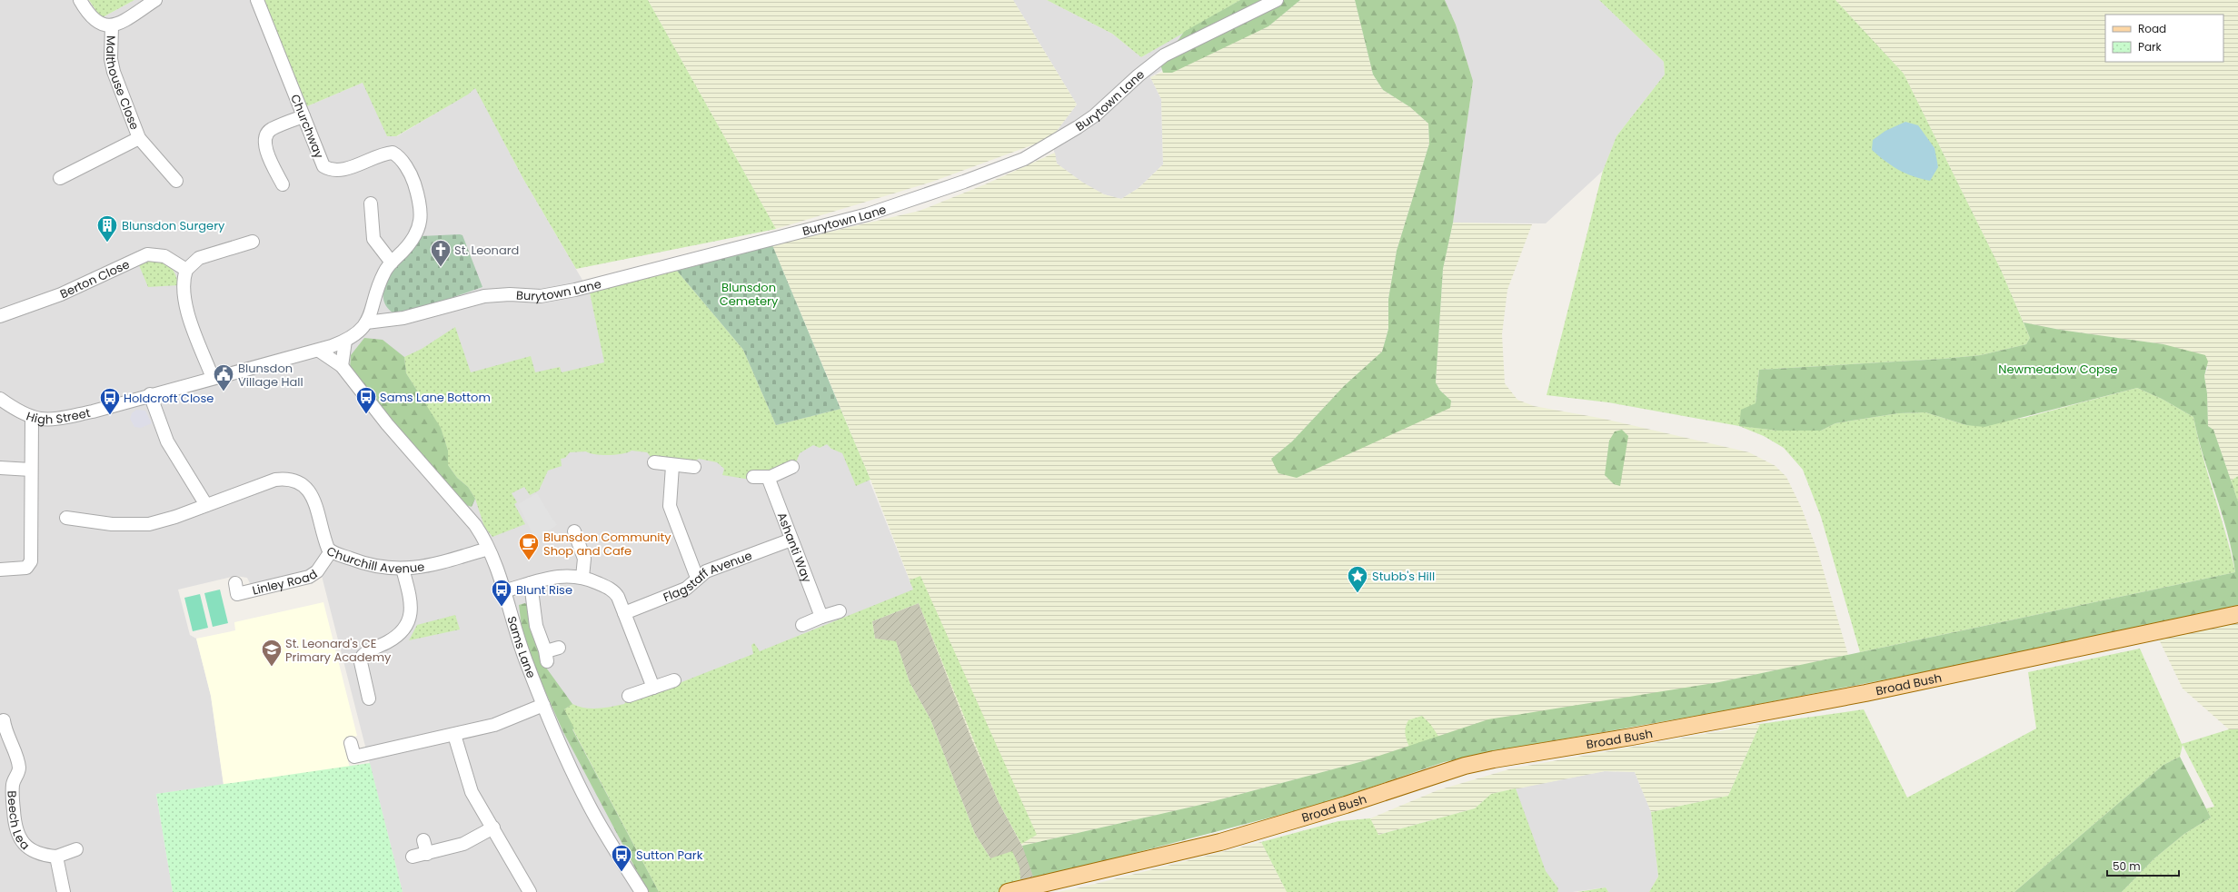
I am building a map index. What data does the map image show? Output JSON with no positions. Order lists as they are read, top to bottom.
{
  "streets": {
    "main road": ["Broad Bush"],
    "street": [
      "Malthouse Close",
      "Burytown Lane",
      "Churchway",
      "Berton Close",
      "High Street",
      "Ashanti Way",
      "Churchill Avenue",
      "Flagstaff Avenue",
      "Linley Road",
      "Sams Lane",
      "Beech Lea"
    ]
  },
  "crossings": [
    ["Burytown Lane", "Churchway"],
    ["Burytown Lane", "High Street"],
    ["Churchway", "High Street"],
    ["High Street", "Sams Lane"],
    ["Ashanti Way", "Flagstaff Avenue"],
    ["Churchill Avenue", "Linley Road"],
    ["Churchill Avenue", "Sams Lane"]
  ],
  "parks": ["Blunsdon Cemetery", "Newmeadow Copse"],
  "places": {
    "building": ["Blunsdon Surgery"],
    "church": ["St. Leonard"],
    "public building": ["Blunsdon Village Hall"],
    "bus stop": [
      "Sams Lane Bottom",
      "Holdcroft Close",
      "Blunt Rise",
      "Sutton Park"
    ],
    "cafe": ["Blunsdon Community Shop and Cafe"],
    "place": ["Stubb's Hill"],
    "school or university": ["St. Leonard's CE Primary Academy"]
  },
  "legend": ["Road", "Park"],
  "scale_bar": "50 m"
}
